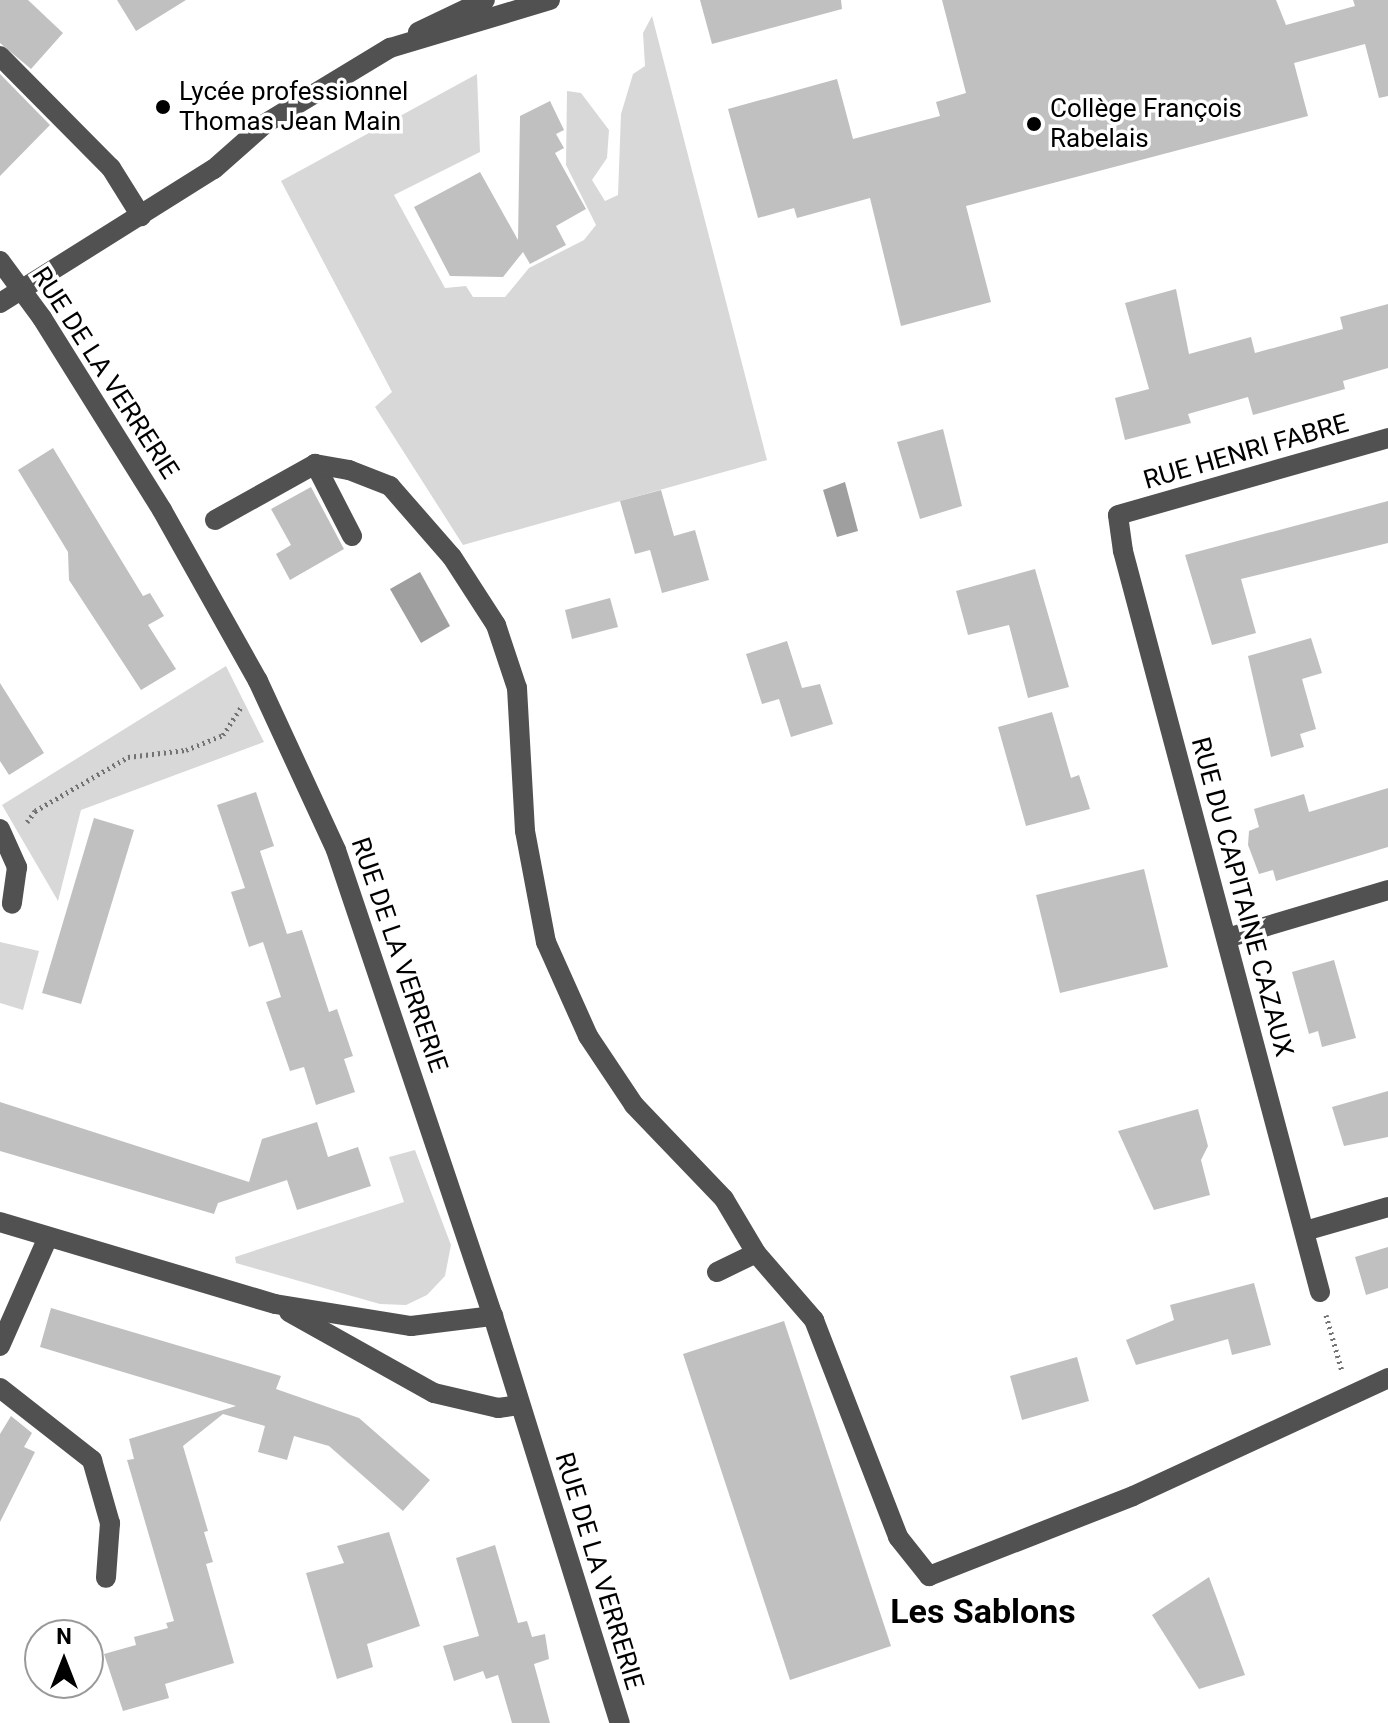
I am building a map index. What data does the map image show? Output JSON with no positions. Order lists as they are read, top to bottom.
{
  "streets": {
    "street": ["RUE DE LA VERRERIE", "RUE HENRI FABRE", "RUE DU CAPITAINE CAZAUX"]
  },
  "crossings": [
    ["RUE HENRI FABRE", "RUE DU CAPITAINE CAZAUX"]
  ],
  "districts": ["Les Sablons"],
  "places": ["Lycée professionnel Thomas Jean Main", "Collège François Rabelais"],
  "north": "top"
}
